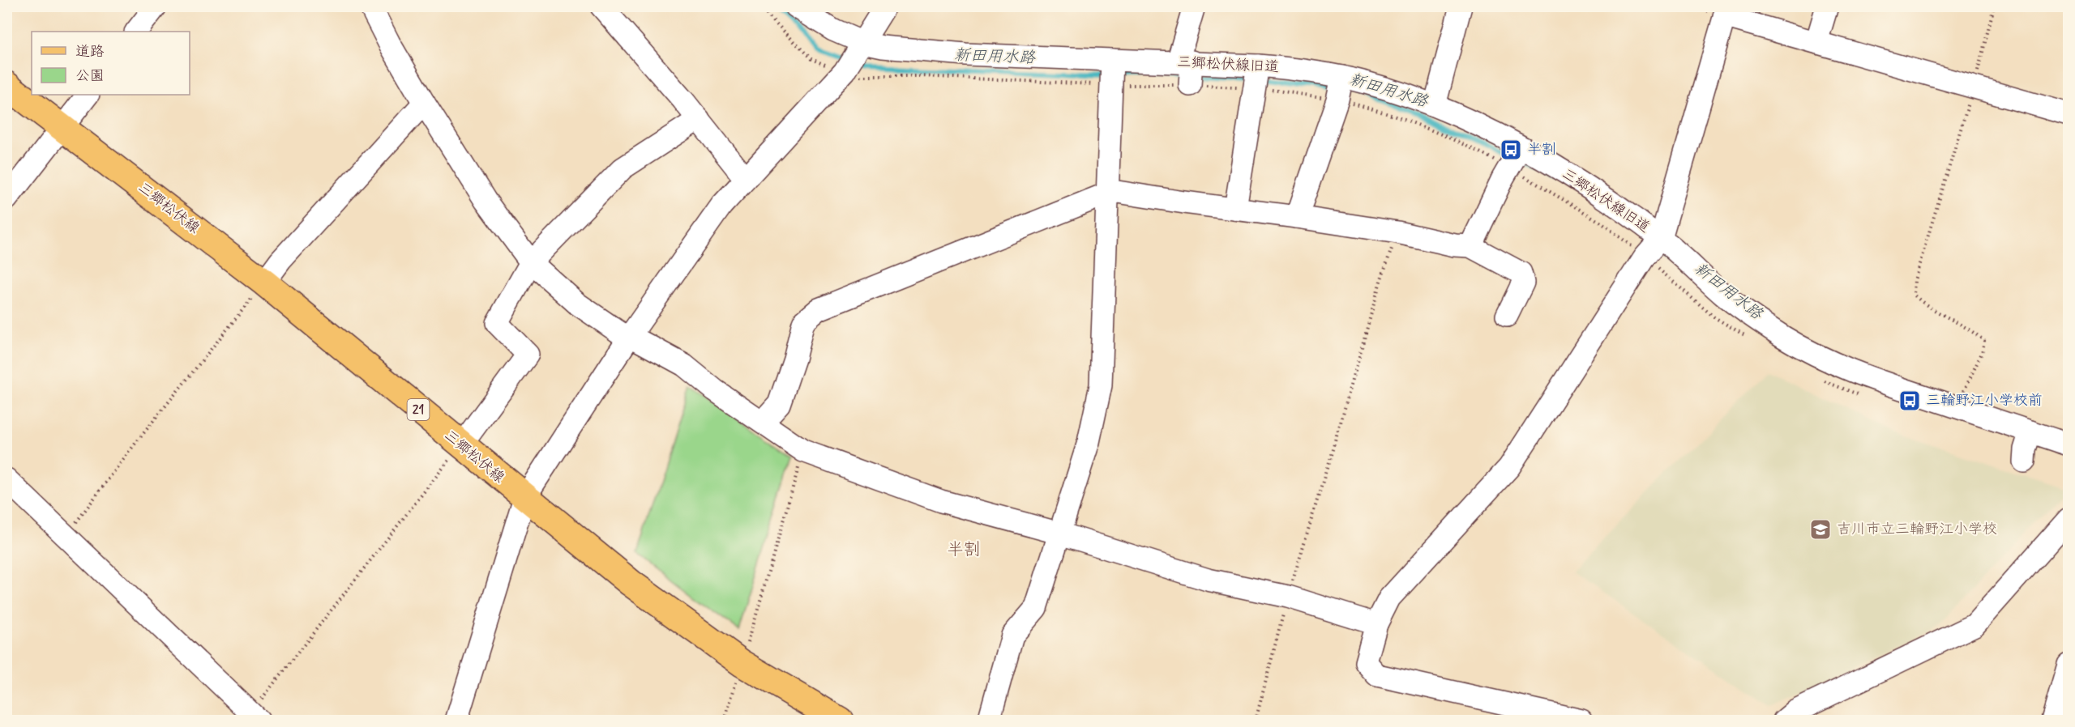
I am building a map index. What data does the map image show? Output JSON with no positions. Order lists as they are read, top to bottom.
{
  "streets": {
    "main road": ["三郷松伏線", "21"],
    "street": ["三郷松伏線旧道"]
  },
  "districts": ["半割"],
  "water": ["新田用水路"],
  "places": {
    "bus stop": ["半割", "三輪野江小学校前"],
    "school or university": ["吉川市立三輪野江小学校"]
  },
  "legend": ["道路", "公園"]
}
